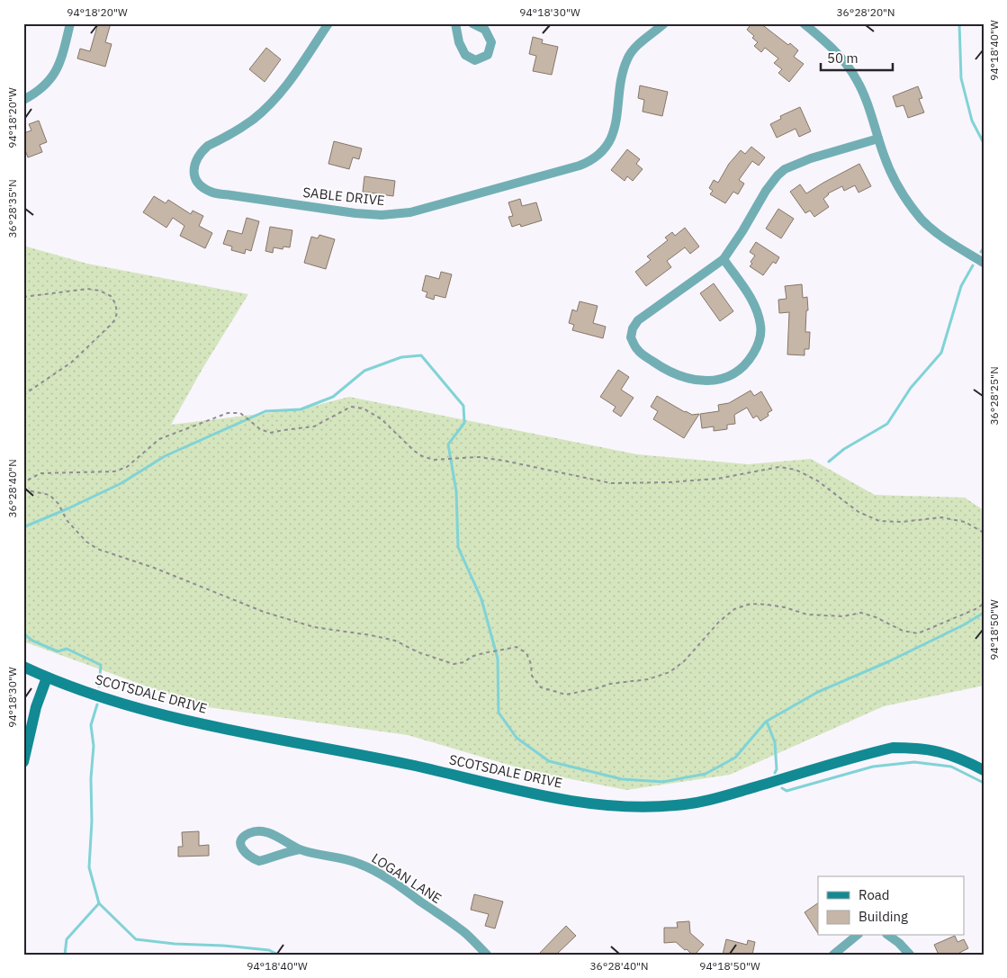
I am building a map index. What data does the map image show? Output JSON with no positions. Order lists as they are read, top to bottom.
{
  "streets": {
    "street": ["SABLE DRIVE", "SCOTSDALE DRIVE", "LOGAN LANE"]
  },
  "legend": ["Road", "Building"],
  "scale_bar": "50 m",
  "coordinates": [
    "94°18'20\"W",
    "94°18'30\"W",
    "36°28'20\"N",
    "94°18'40\"W",
    "36°28'35\"N",
    "36°28'25\"N",
    "36°28'40\"N",
    "94°18'50\"W"
  ]
}
